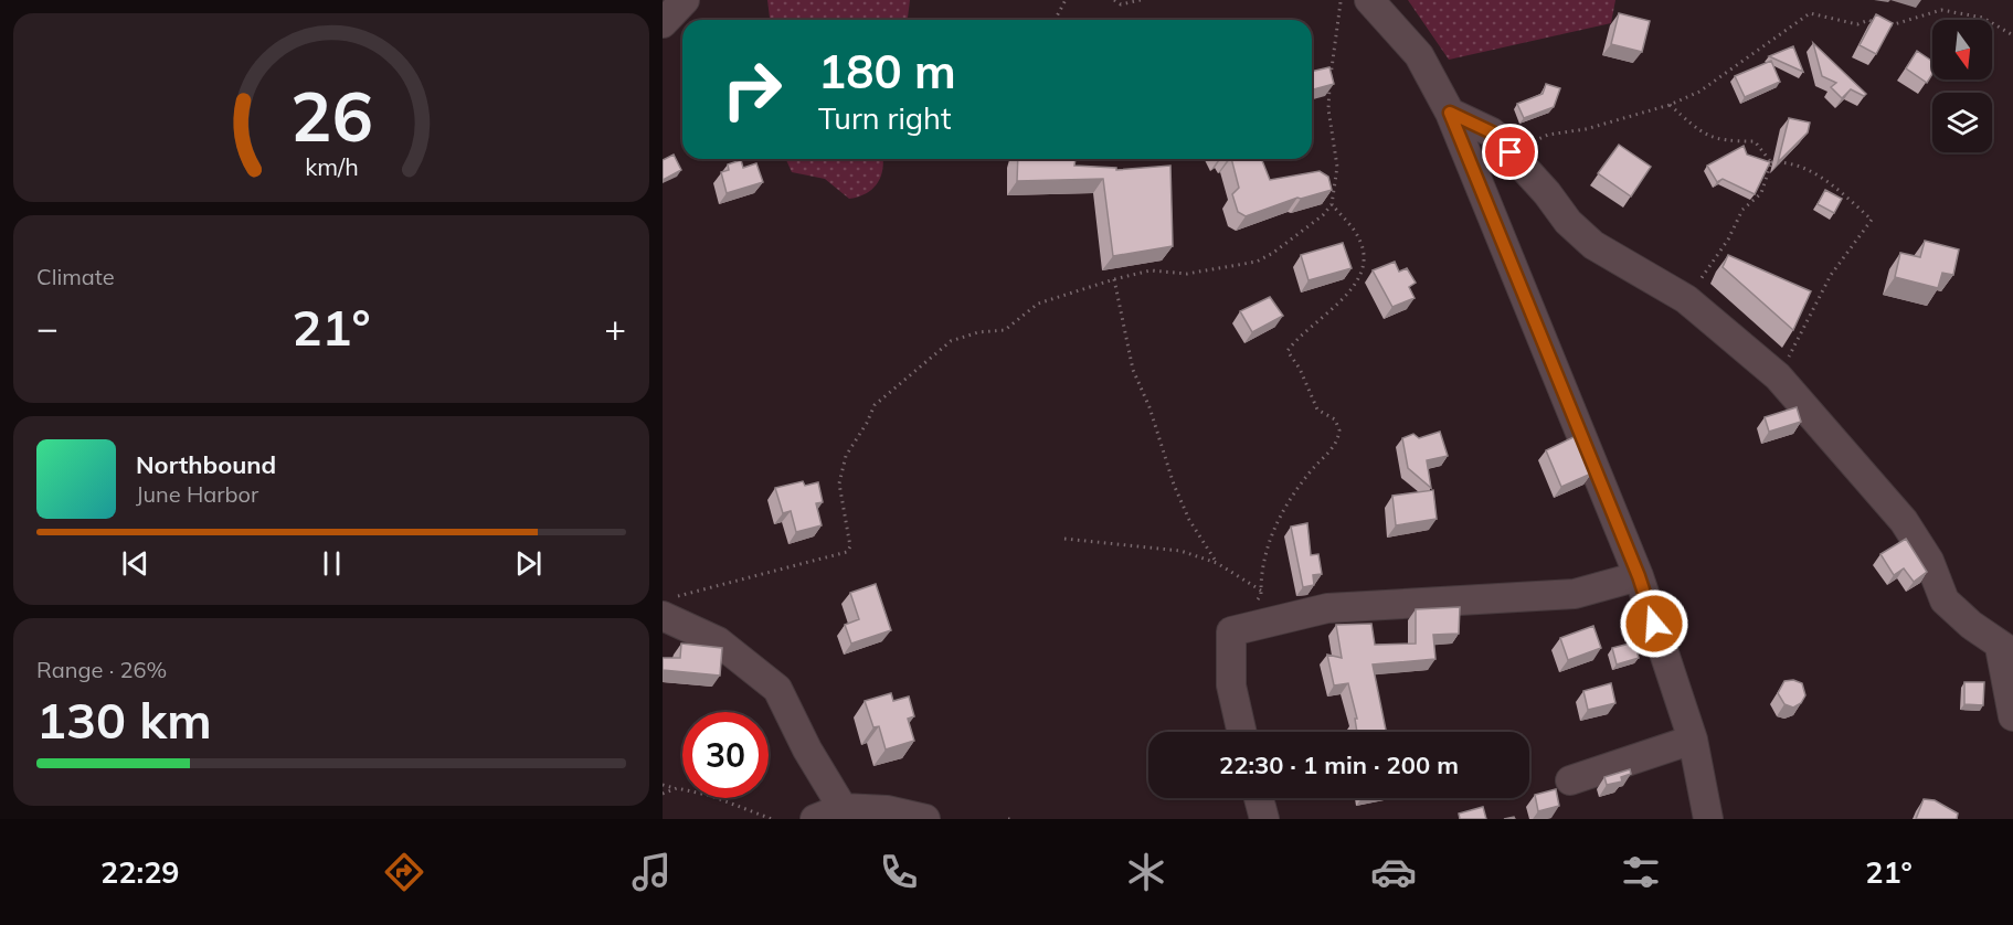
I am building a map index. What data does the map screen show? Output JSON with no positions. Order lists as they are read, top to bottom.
{
  "north": "bottom",
  "page": {
    "turn": ["180 m", "Turn right"],
    "tile": [
      "Climate",
      ["Range · 26%", "130 km"]
    ],
    "heat": ["−", "21°", "+"],
    "song": ["Northbound", "June Harbor"],
    "limit": "30",
    "trip": "22:30 · 1 min · 200 m",
    "tabs": ["22:29", "21°"],
    "gauge": ["26", "km/h"]
  }
}
